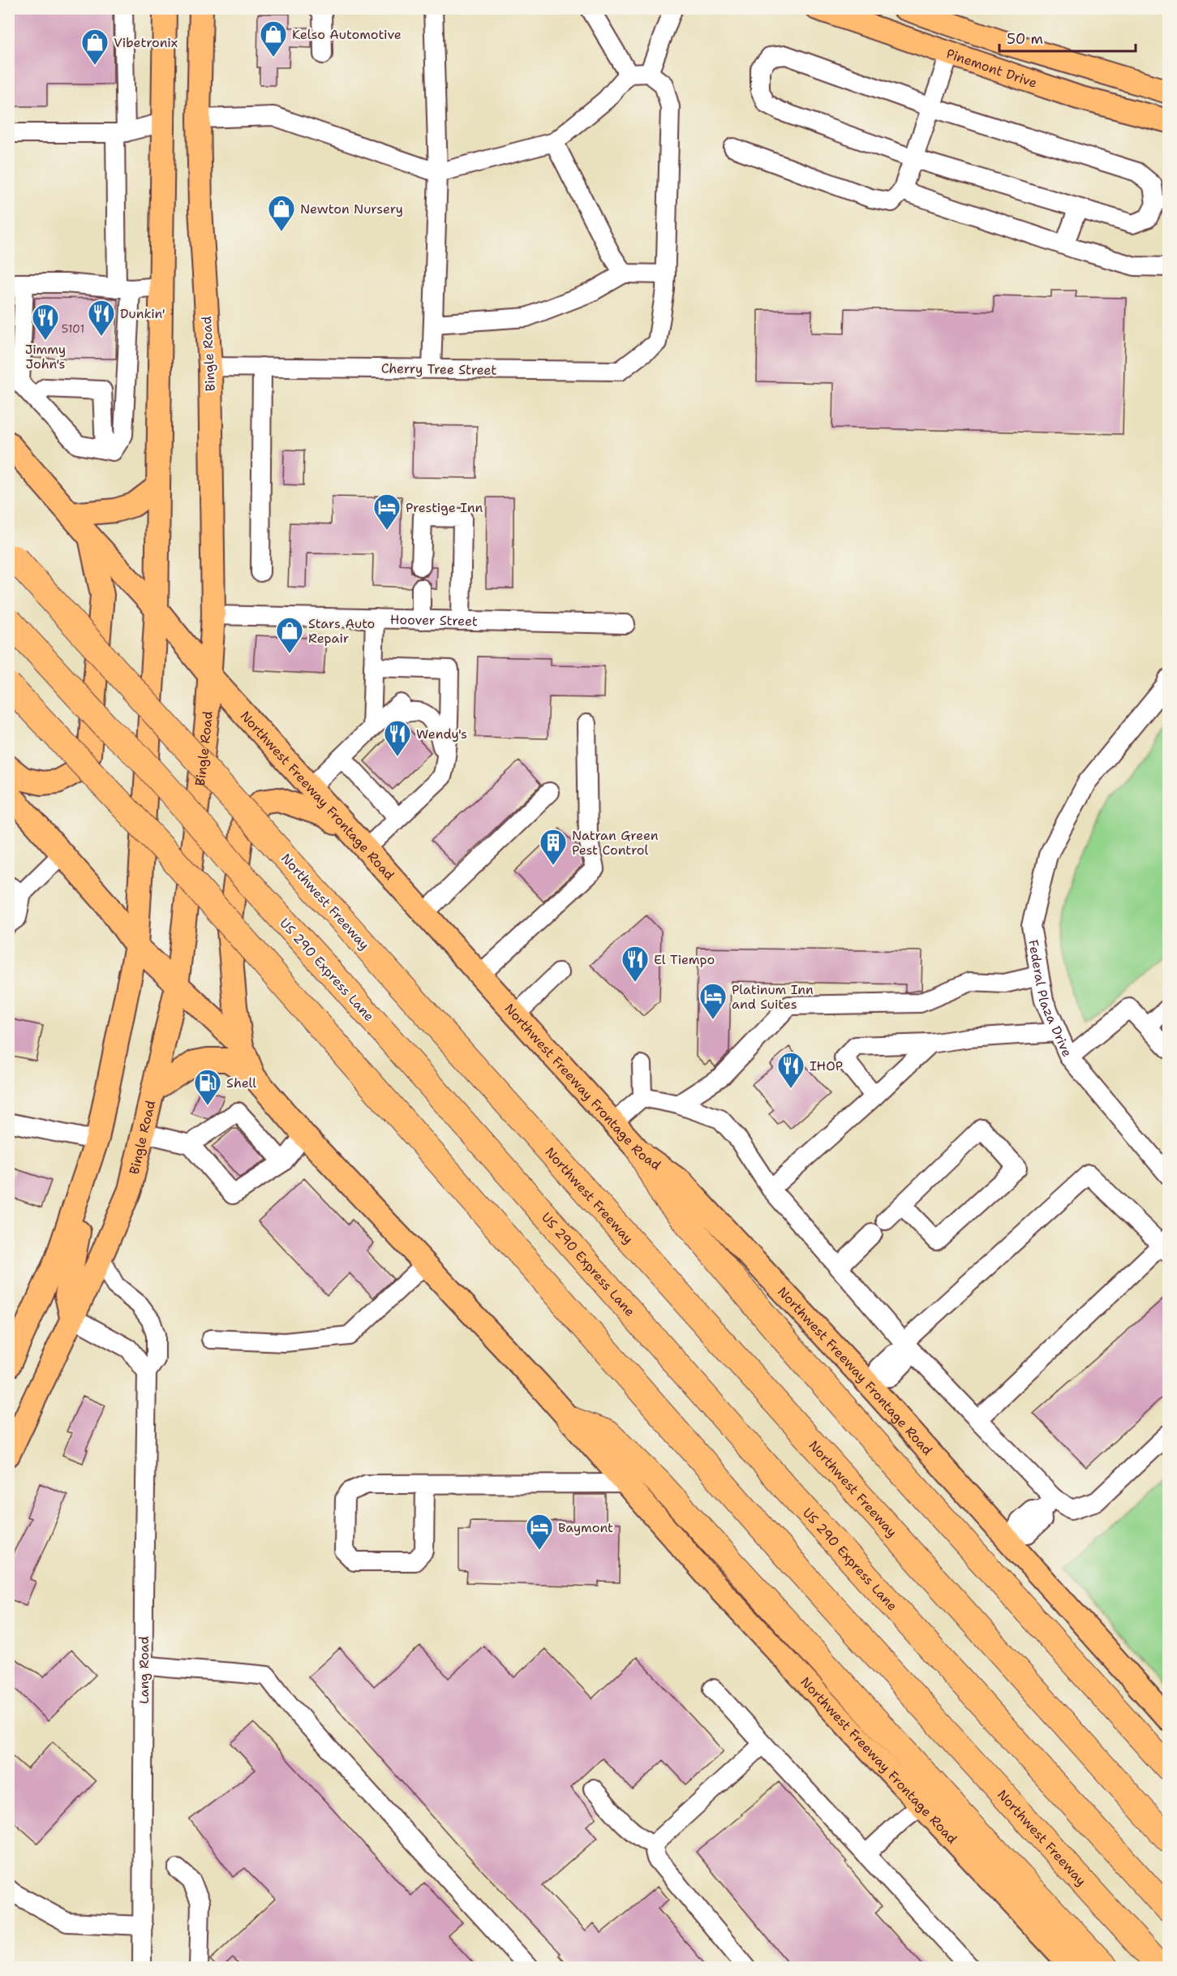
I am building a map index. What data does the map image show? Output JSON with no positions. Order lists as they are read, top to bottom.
{
  "streets": {
    "highway": ["Northwest Freeway", "US 290 Express Lane"],
    "main road": ["Pinemont Drive", "Bingle Road", "Northwest Freeway Frontage Road"],
    "street": [
      "Cherry Tree Street",
      "Hoover Street",
      "Federal Plaza Drive",
      "Lang Road"
    ]
  },
  "crossings": [
    ["Bingle Road", "Cherry Tree Street"],
    ["Bingle Road", "Hoover Street"],
    ["Bingle Road", "Northwest Freeway Frontage Road"],
    ["Bingle Road", "Lang Road"]
  ],
  "places": {
    "shop": [
      "Kelso Automotive",
      "Vibetronix",
      "Newton Nursery",
      "Stars Auto Repair"
    ],
    "restaurant": [
      "Dunkin'",
      "Jimmy John's",
      "Wendy's",
      "El Tiempo",
      "IHOP"
    ],
    "hotel": ["Prestige Inn", "Platinum Inn and Suites", "Baymont"],
    "building": ["Natran Green Pest Control"],
    "fuel station": ["Shell"]
  },
  "house_numbers": ["5101"],
  "scale_bar": "50 m"
}
